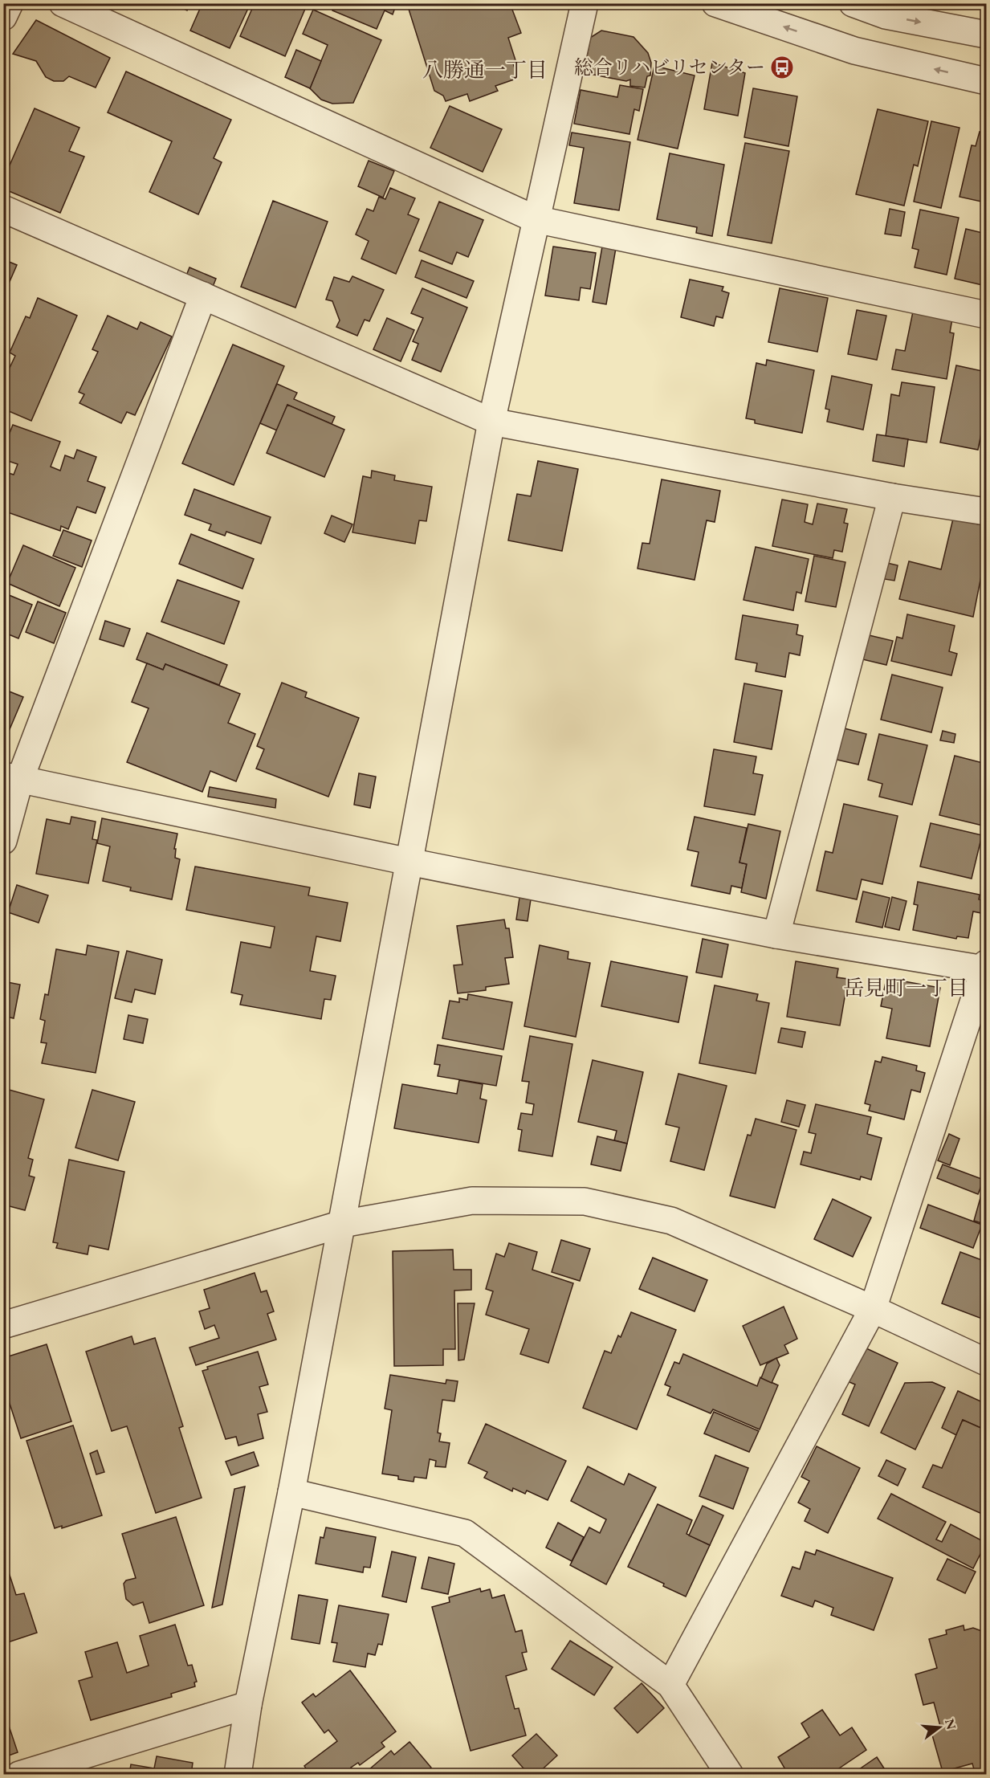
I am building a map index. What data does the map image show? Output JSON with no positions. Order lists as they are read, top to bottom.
{
  "districts": ["八勝通一丁目", "岳見町一丁目"],
  "places": {
    "bus stop": ["総合リハビリセンター"]
  },
  "north": "right"
}
